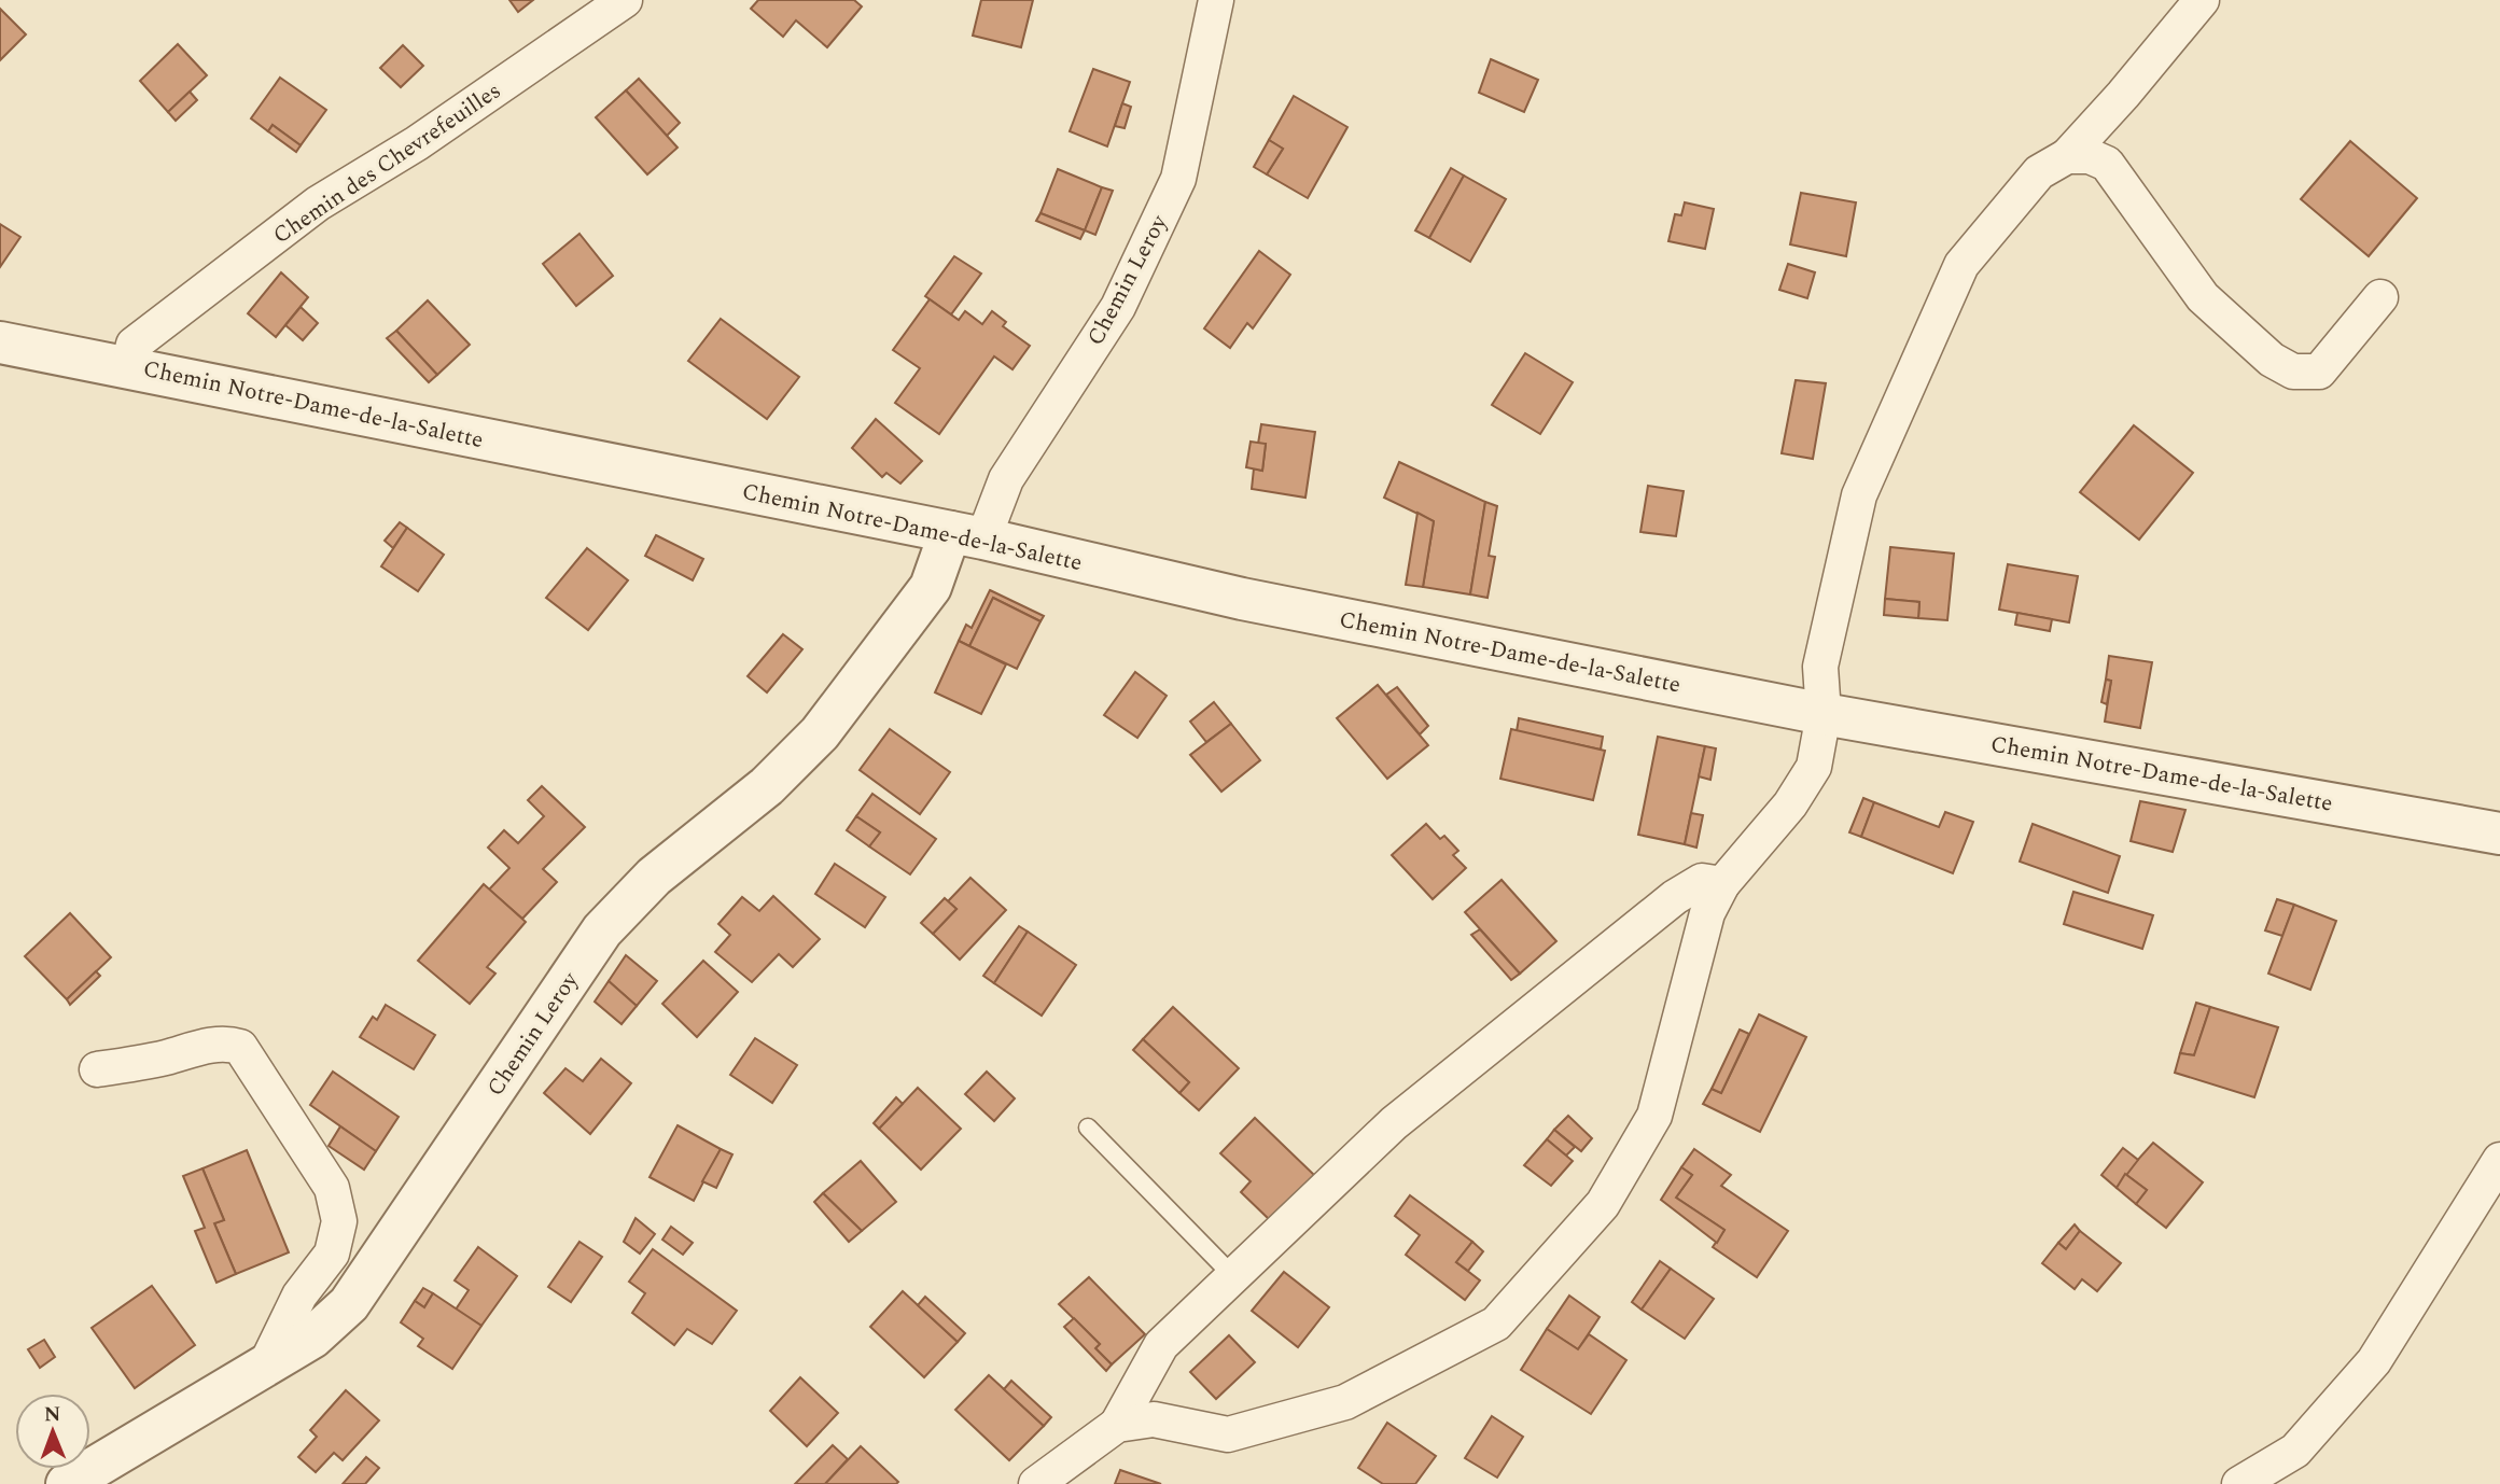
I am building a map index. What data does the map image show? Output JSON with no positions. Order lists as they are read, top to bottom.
{
  "streets": {
    "street": ["Chemin des Chevrefeuilles", "Chemin Leroy", "Chemin Notre-Dame-de-la-Salette"]
  },
  "crossings": [
    ["Chemin des Chevrefeuilles", "Chemin Notre-Dame-de-la-Salette"],
    ["Chemin Leroy", "Chemin Notre-Dame-de-la-Salette"]
  ],
  "north": "top"
}
